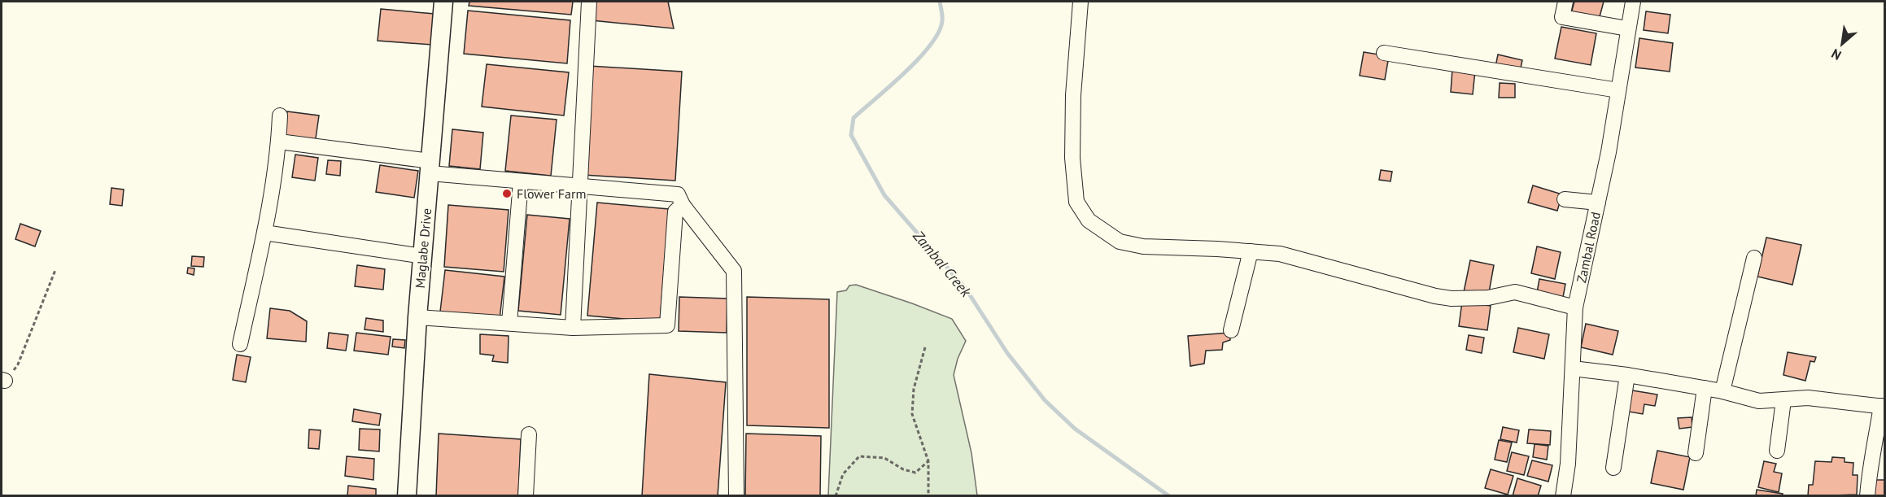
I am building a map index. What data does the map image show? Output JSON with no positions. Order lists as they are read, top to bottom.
{
  "streets": {
    "main road": ["Maglabe Drive"],
    "street": ["Zambal Road"]
  },
  "water": ["Zambal Creek"],
  "places": ["Flower Farm"],
  "north": "bottom left"
}
